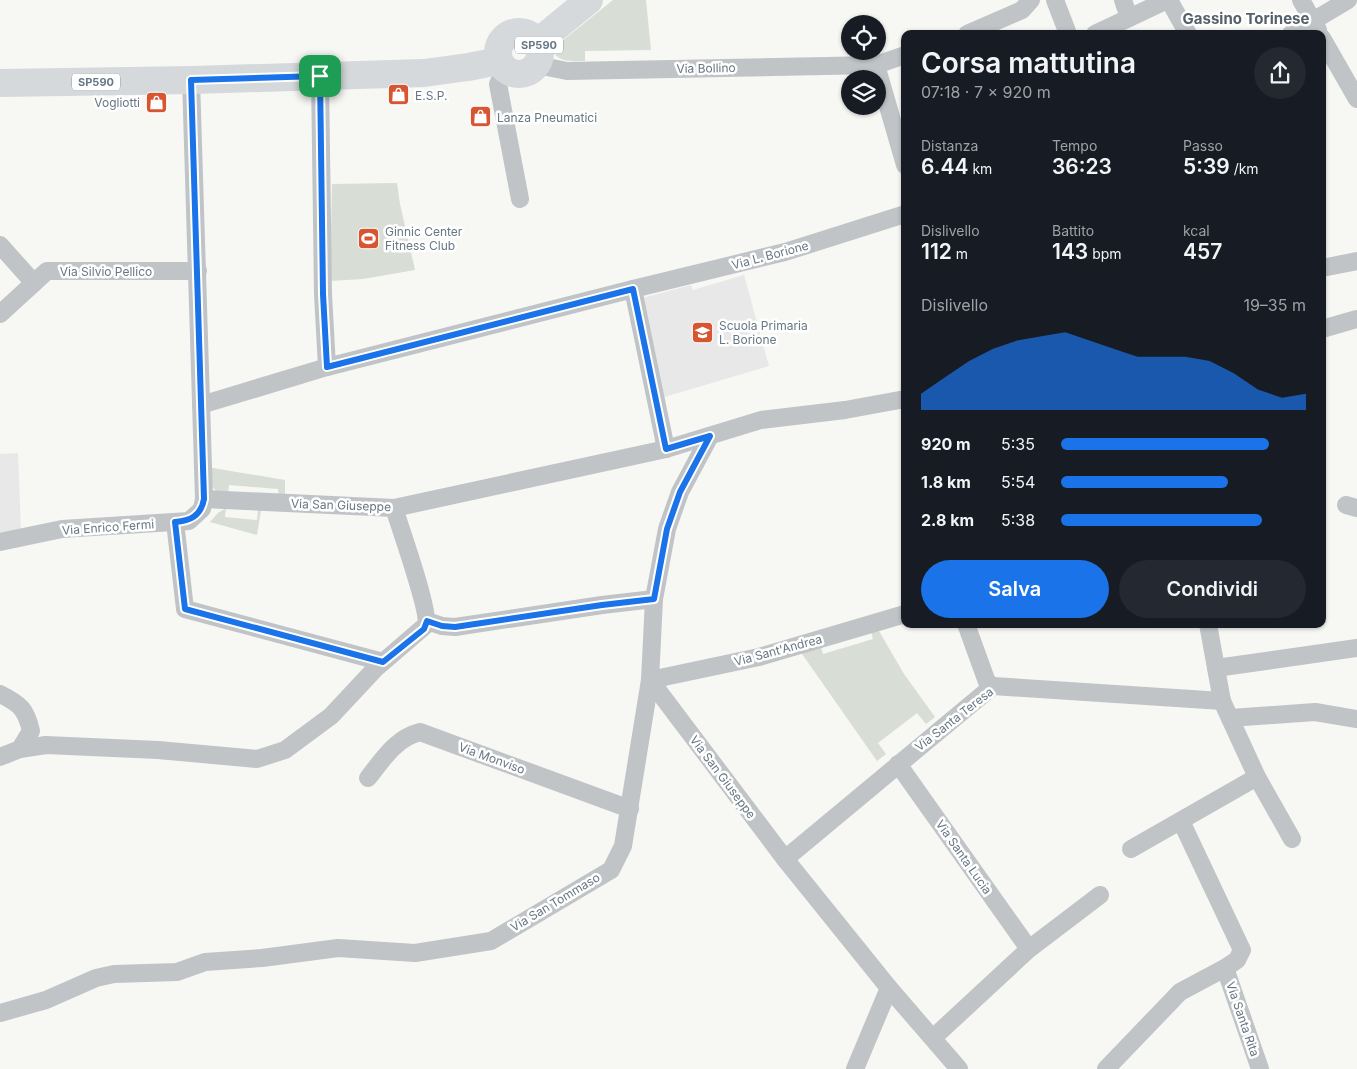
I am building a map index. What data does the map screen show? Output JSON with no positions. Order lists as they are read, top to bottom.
{
  "streets": {
    "main road": ["SP590"],
    "street": [
      "Via Bollino",
      "Via L. Borione",
      "Via Silvio Pellico",
      "Via San Giuseppe",
      "Via Enrico Fermi",
      "Via Sant'Andrea",
      "Via Santa Teresa",
      "Via Monviso",
      "Via Santa Lucia",
      "Via San Tommaso",
      "Via Santa Rita"
    ]
  },
  "crossings": [
    ["SP590", "Via Bollino"],
    ["Via San Giuseppe", "Via Enrico Fermi"],
    ["Via San Giuseppe", "Via Sant'Andrea"],
    ["Via San Giuseppe", "Via Santa Teresa"],
    ["Via San Giuseppe", "Via San Tommaso"],
    ["Via Sant'Andrea", "Via San Tommaso"],
    ["Via Santa Teresa", "Via Santa Lucia"],
    ["Via Monviso", "Via San Tommaso"]
  ],
  "districts": ["Gassino Torinese"],
  "places": {
    "shop": ["E.S.P.", "Vogliotti", "Lanza Pneumatici"],
    "sports": ["Ginnic Center Fitness Club"],
    "school or university": ["Scuola Primaria L. Borione"]
  },
  "page": {
    "heading": ["Corsa mattutina", "07:18 · 7 × 920 m"],
    "stats": [
      ["Distanza", "6.44 km"],
      ["Tempo", "36:23"],
      ["Passo", "5:39 /km"],
      ["Dislivello", "112 m"],
      ["Battito", "143 bpm"],
      ["kcal", "457"]
    ],
    "chart": ["Dislivello", "19–35 m"],
    "list": [
      {
        "name": "920 m",
        "note": "5:35"
      },
      {
        "name": "1.8 km",
        "note": "5:54"
      },
      {
        "name": "2.8 km",
        "note": "5:38"
      }
    ],
    "buttons": ["Salva", "Condividi"]
  }
}
